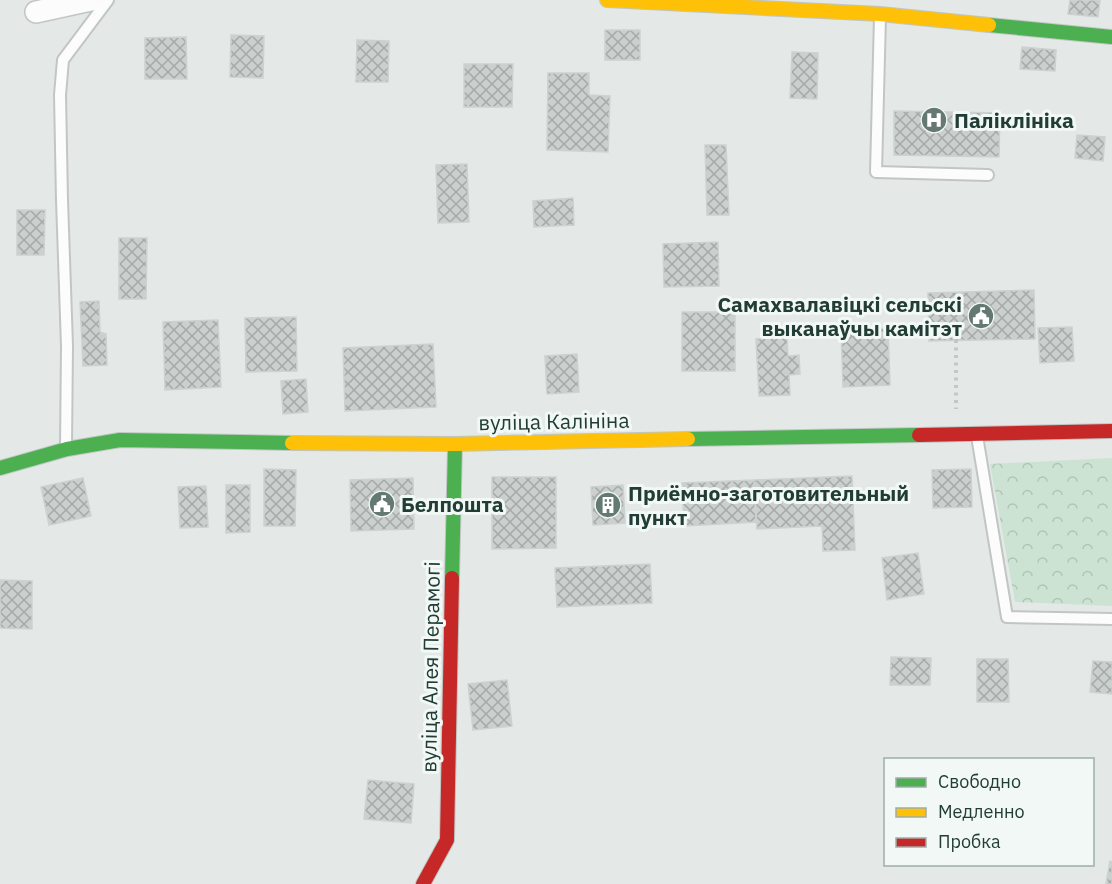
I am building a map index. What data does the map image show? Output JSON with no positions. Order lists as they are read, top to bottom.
{
  "streets": {
    "street": ["вуліца Калініна", "вуліца Алея Перамогі"]
  },
  "crossings": [
    ["вуліца Калініна", "вуліца Алея Перамогі"]
  ],
  "places": {
    "hospital": ["Паліклініка"],
    "public building": ["Самахвалавіцкі сельскі выканаўчы камітэт", "Белпошта"],
    "building": ["Приёмно-заготовительный пункт"]
  },
  "legend": ["Свободно", "Медленно", "Пробка"]
}
